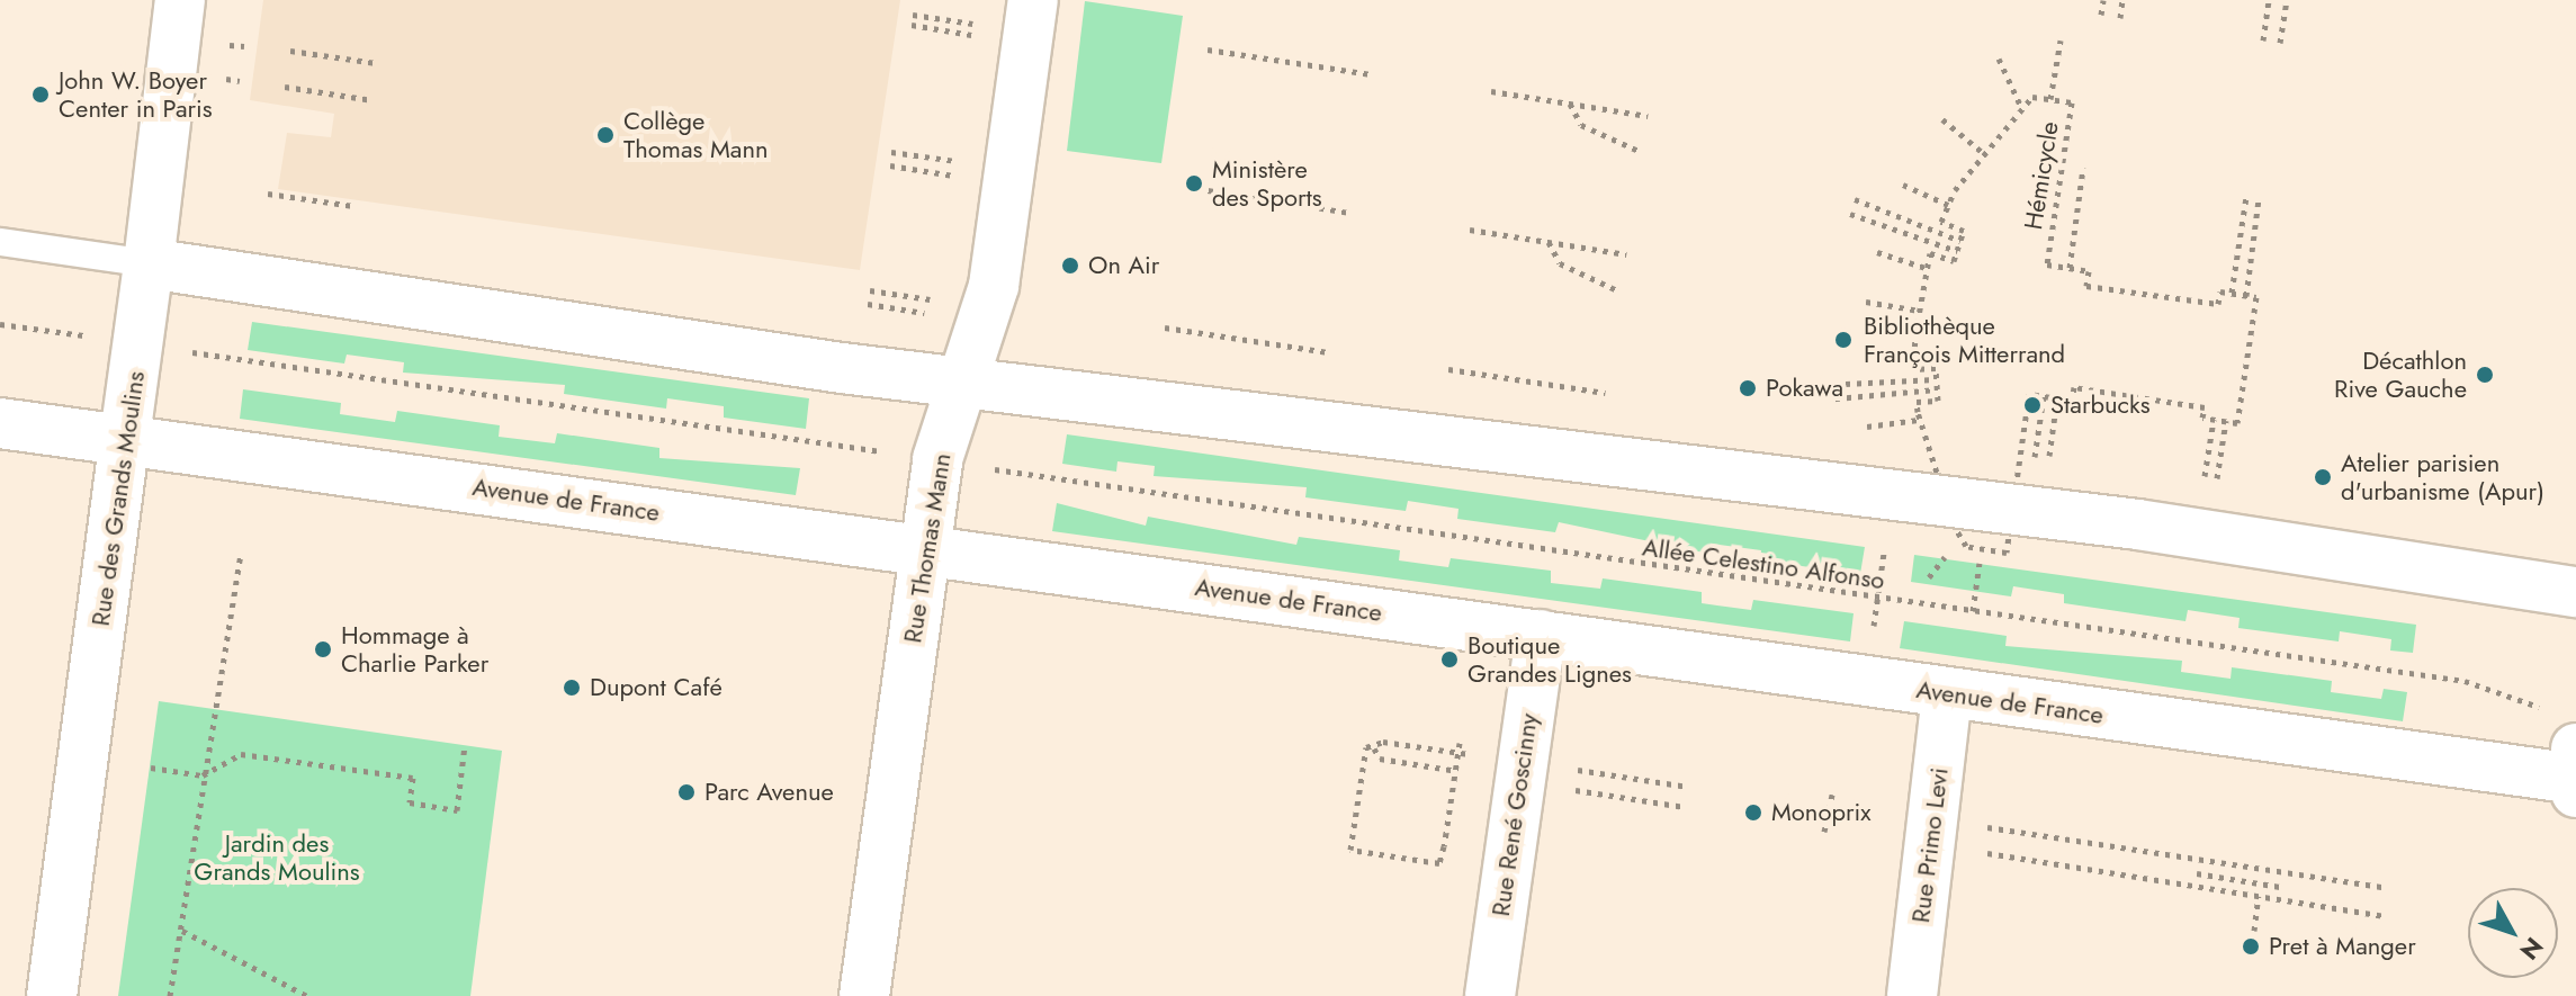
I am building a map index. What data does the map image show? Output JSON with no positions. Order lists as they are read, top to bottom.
{
  "streets": {
    "street": [
      "Rue des Grands Moulins",
      "Avenue de France",
      "Rue Thomas Mann",
      "Rue René Goscinny",
      "Rue Primo Levi"
    ],
    "path": ["Hémicycle", "Allée Celestino Alfonso"]
  },
  "crossings": [
    ["Rue des Grands Moulins", "Avenue de France"],
    ["Avenue de France", "Rue Thomas Mann"],
    ["Avenue de France", "Rue René Goscinny"],
    ["Avenue de France", "Rue Primo Levi"]
  ],
  "parks": ["Jardin des Grands Moulins"],
  "places": [
    "John W. Boyer Center in Paris",
    "Collège Thomas Mann",
    "Ministère des Sports",
    "On Air",
    "Bibliothèque François Mitterrand",
    "Décathlon Rive Gauche",
    "Pokawa",
    "Starbucks",
    "Atelier parisien d'urbanisme (Apur)",
    "Hommage à Charlie Parker",
    "Boutique Grandes Lignes",
    "Dupont Café",
    "Parc Avenue",
    "Monoprix",
    "Pret à Manger"
  ],
  "north": "bottom right"
}
